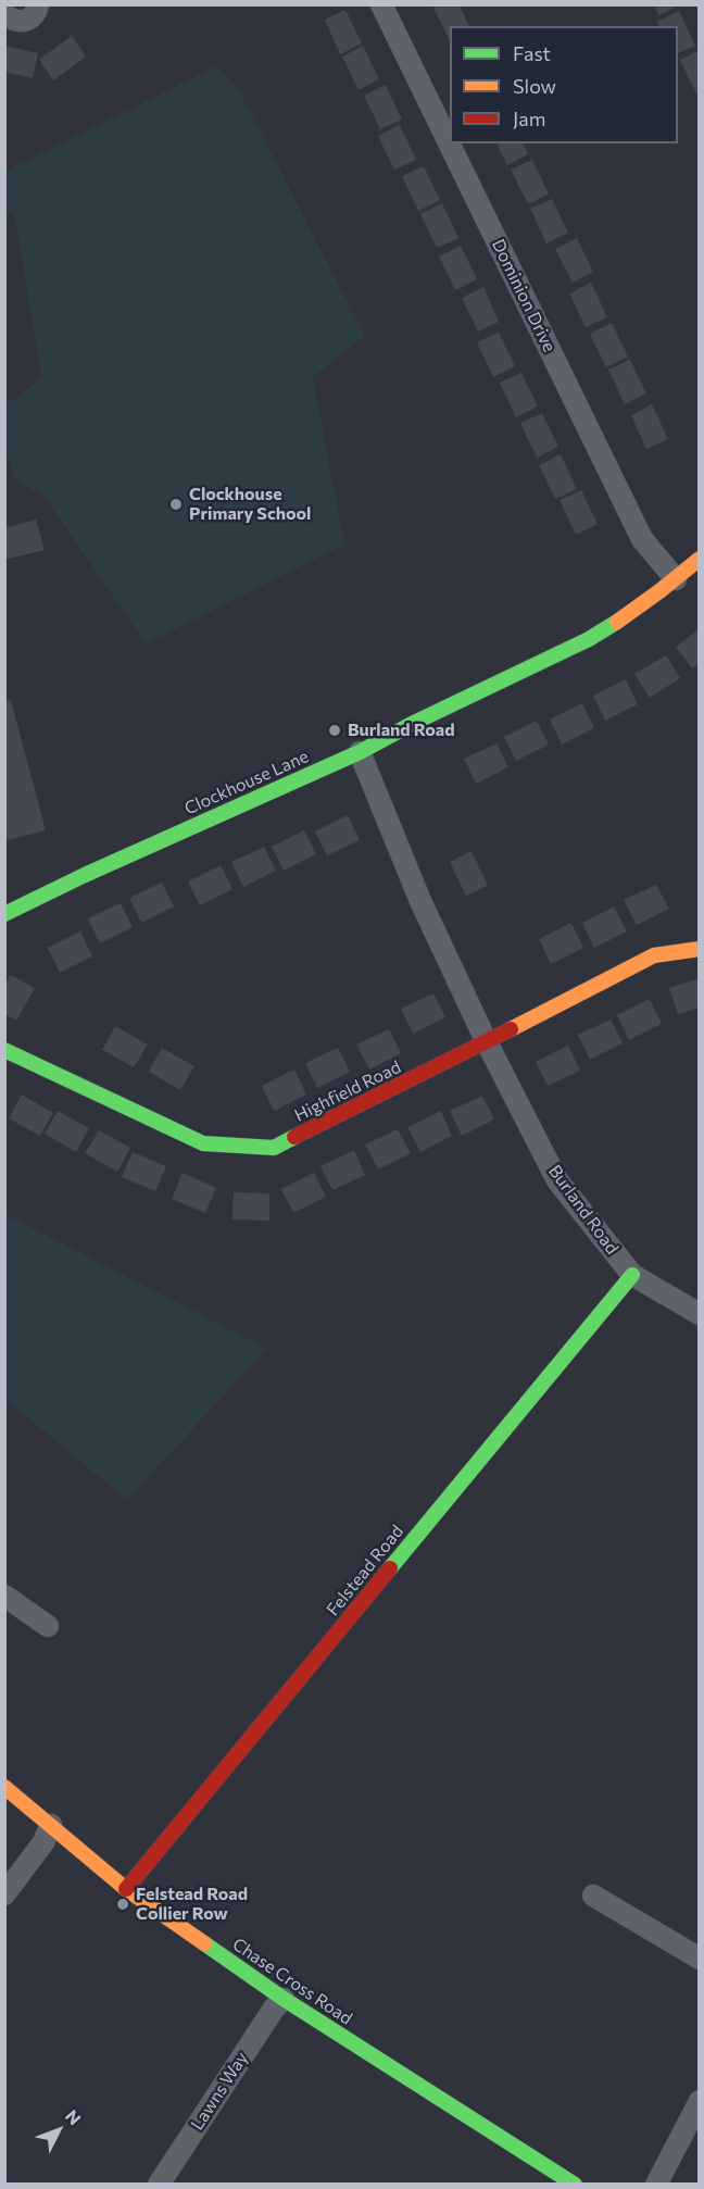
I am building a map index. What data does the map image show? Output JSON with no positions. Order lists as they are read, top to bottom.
{
  "streets": {
    "street": [
      "Dominion Drive",
      "Clockhouse Lane",
      "Highfield Road",
      "Burland Road",
      "Felstead Road",
      "Chase Cross Road",
      "Lawns Way"
    ]
  },
  "crossings": [
    ["Dominion Drive", "Clockhouse Lane"],
    ["Clockhouse Lane", "Burland Road"],
    ["Highfield Road", "Burland Road"],
    ["Burland Road", "Felstead Road"],
    ["Felstead Road", "Chase Cross Road"],
    ["Chase Cross Road", "Lawns Way"]
  ],
  "places": ["Clockhouse Primary School", "Burland Road", "Felstead Road Collier Row"],
  "legend": ["Fast", "Slow", "Jam"],
  "north": "top right"
}
